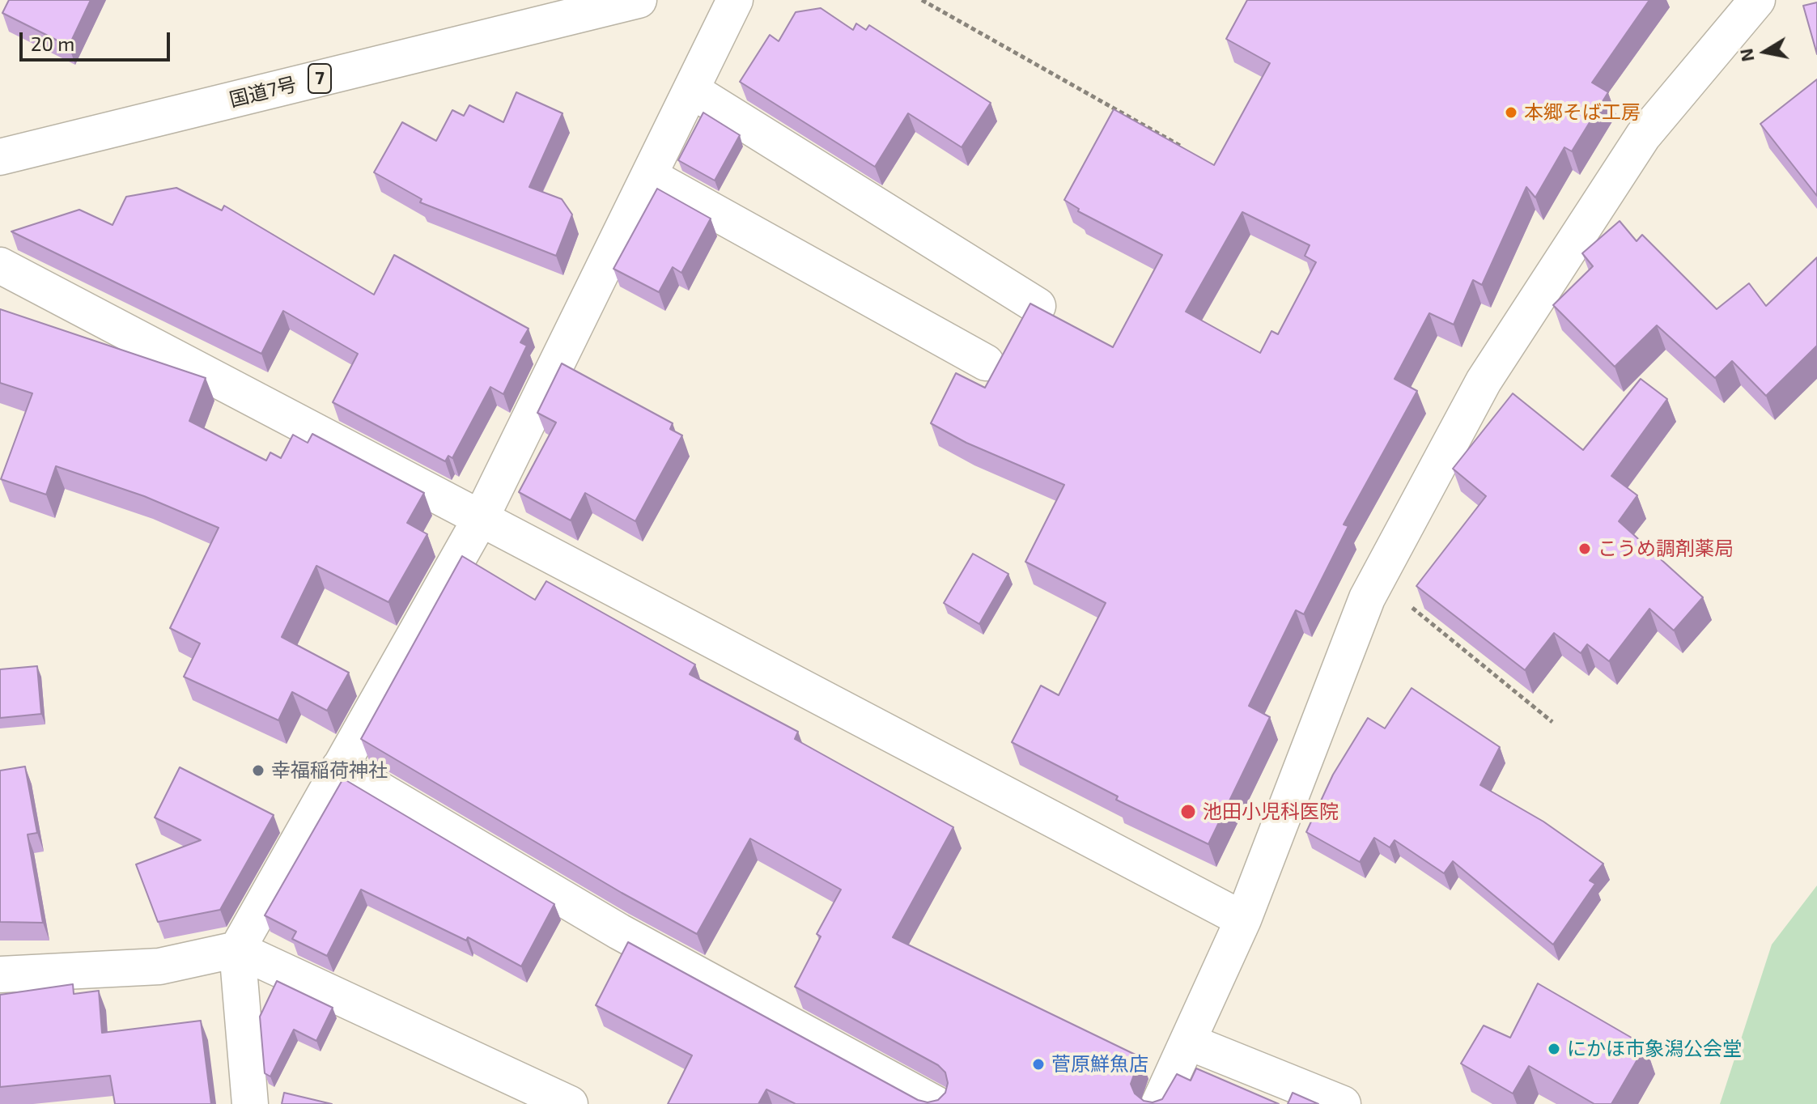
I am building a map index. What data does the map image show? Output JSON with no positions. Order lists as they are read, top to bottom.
{
  "streets": {
    "main road": ["7", "国道7号"]
  },
  "places": [
    "本郷そば工房",
    "こうめ調剤薬局",
    "幸福稲荷神社",
    "池田小児科医院",
    "にかほ市象潟公会堂",
    "菅原鮮魚店"
  ],
  "scale_bar": "20 m",
  "north": "left"
}
